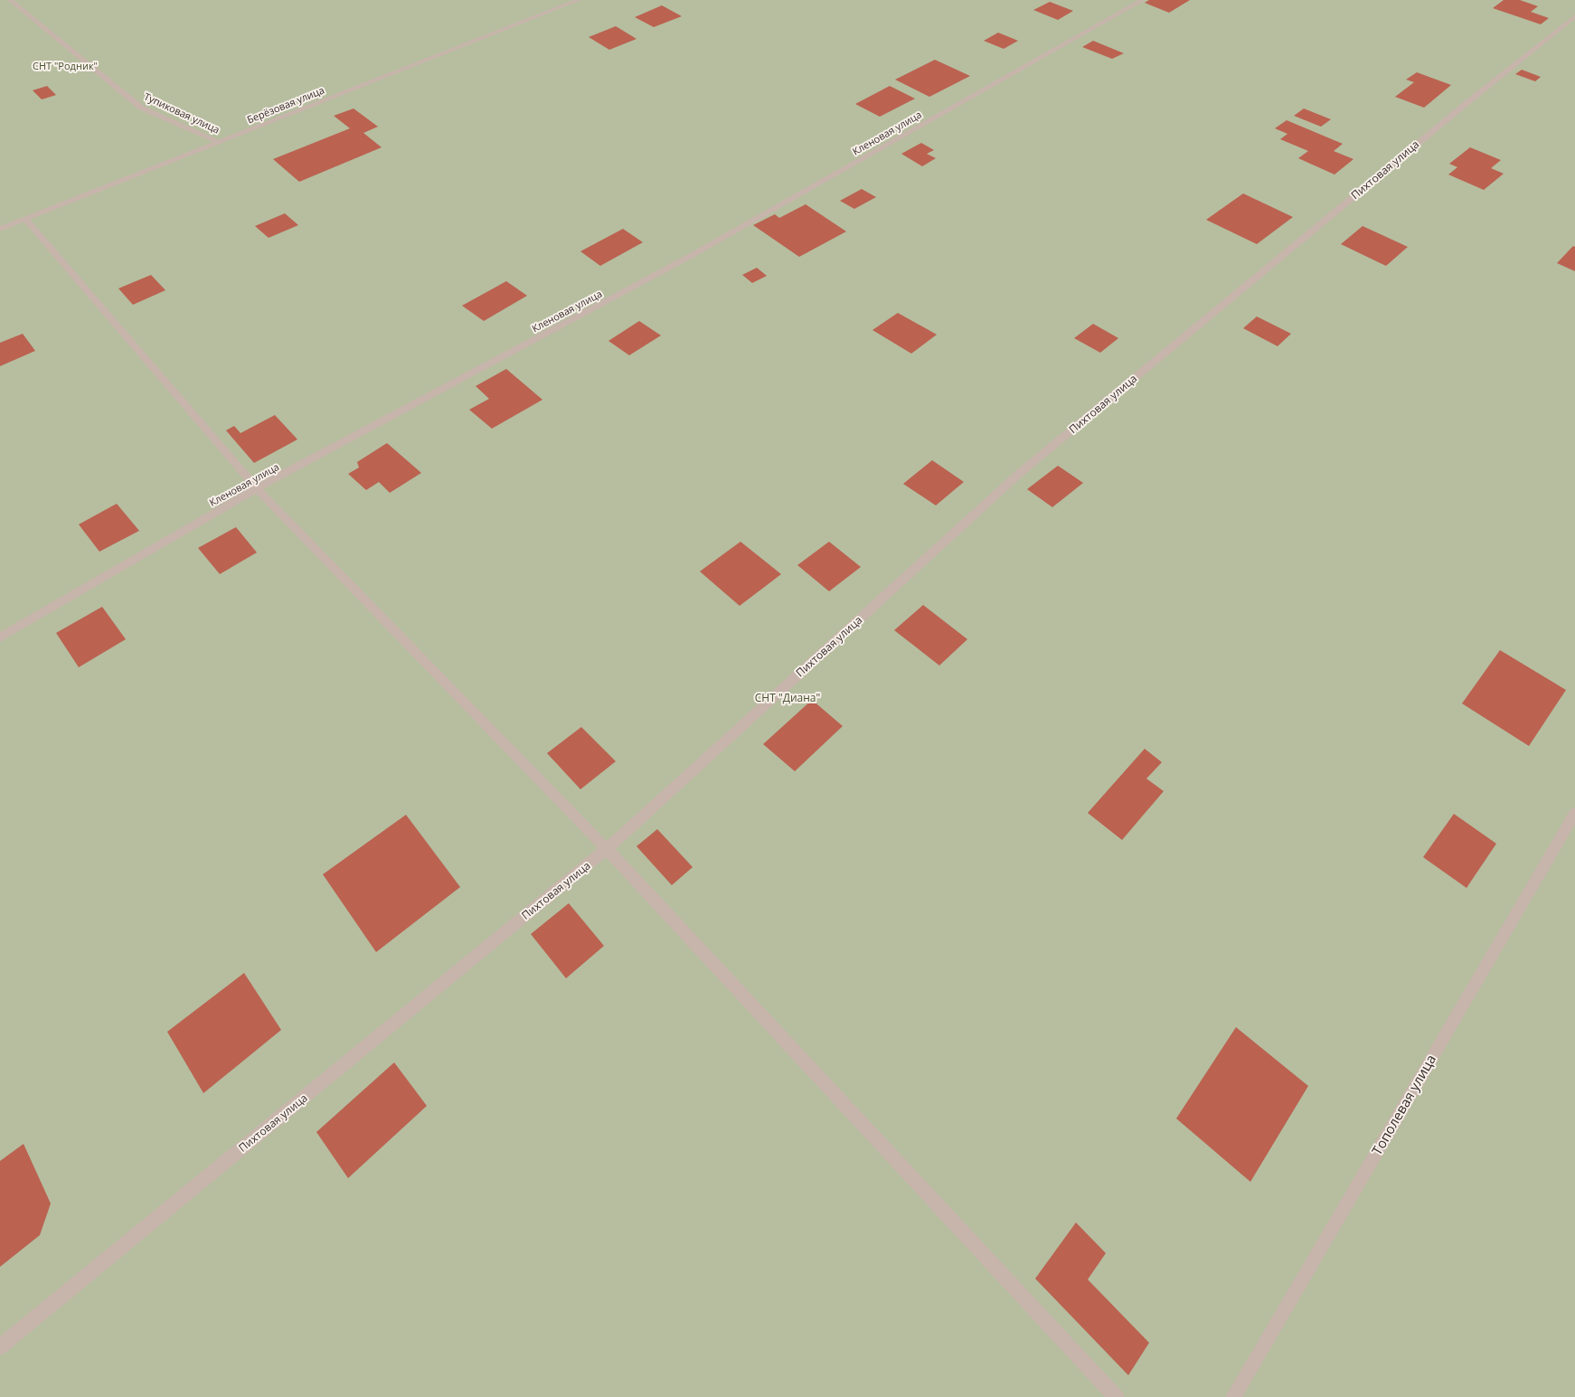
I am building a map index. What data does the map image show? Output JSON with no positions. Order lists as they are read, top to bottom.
{
  "streets": {
    "street": [
      "Берёзовая улица",
      "Тупиковая улица",
      "Кленовая улица",
      "Пихтовая улица",
      "Тополевая улица"
    ]
  },
  "crossings": [
    ["Берёзовая улица", "Тупиковая улица"]
  ],
  "parks": ["СНТ \"Родник\"", "СНТ \"Диана\""]
}
